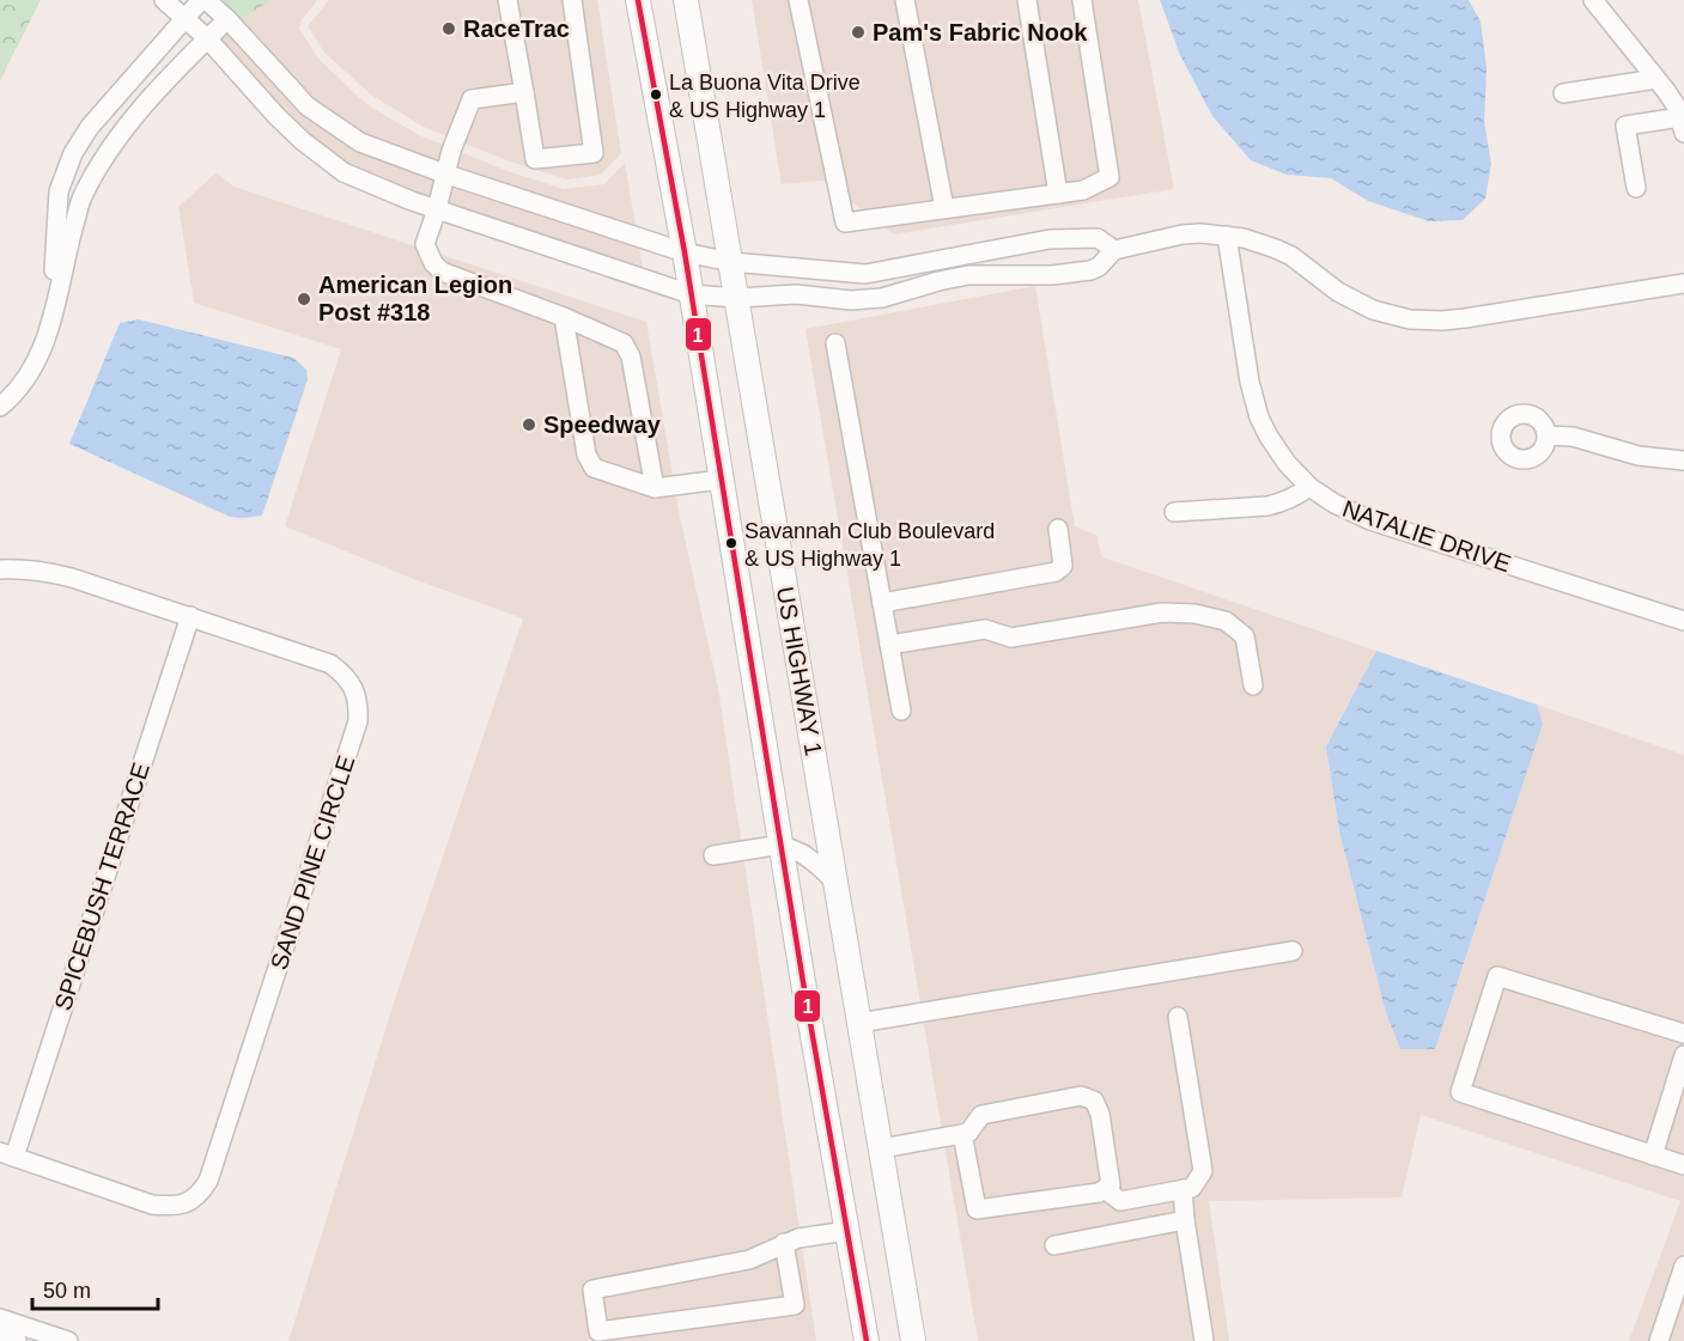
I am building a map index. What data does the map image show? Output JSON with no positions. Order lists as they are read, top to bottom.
{
  "streets": {
    "main road": ["US HIGHWAY 1"],
    "street": ["NATALIE DRIVE", "SAND PINE CIRCLE", "SPICEBUSH TERRACE"]
  },
  "crossings": [
    ["SAND PINE CIRCLE", "SPICEBUSH TERRACE"]
  ],
  "places": [
    "RaceTrac",
    "Pam's Fabric Nook",
    "La Buona Vita Drive & US Highway 1",
    "American Legion Post #318",
    "Speedway",
    "Savannah Club Boulevard & US Highway 1"
  ],
  "lines": ["transit line 1"],
  "scale_bar": "50 m"
}
